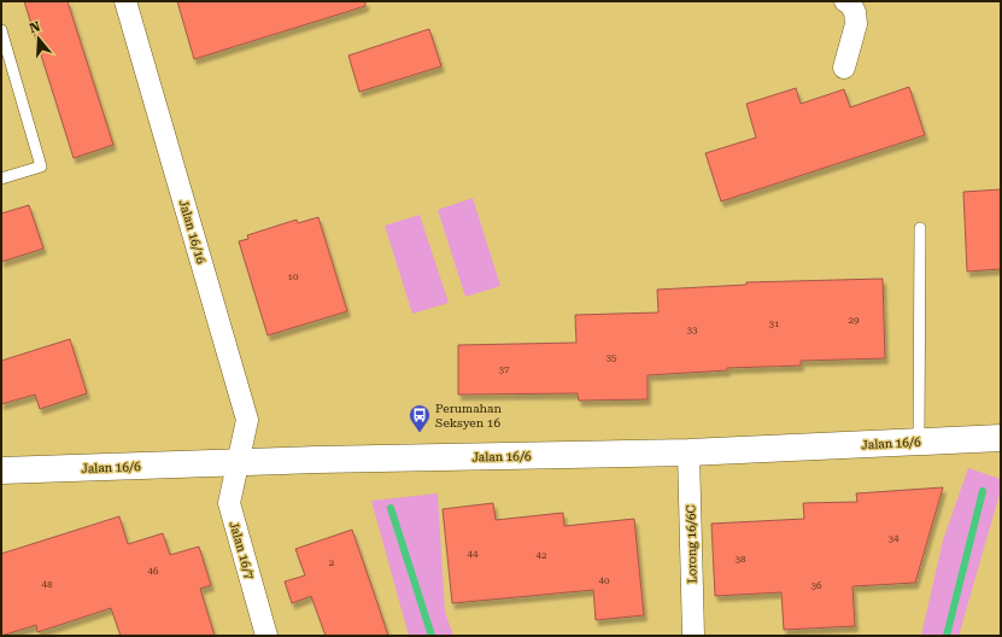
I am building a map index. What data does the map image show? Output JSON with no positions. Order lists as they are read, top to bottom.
{
  "streets": {
    "street": [
      "Jalan 16/16",
      "Jalan 16/6",
      "Lorong 16/6C",
      "Jalan 16/7"
    ]
  },
  "crossings": [
    ["Jalan 16/16", "Jalan 16/6"],
    ["Jalan 16/16", "Jalan 16/7"],
    ["Jalan 16/6", "Lorong 16/6C"],
    ["Jalan 16/6", "Jalan 16/7"]
  ],
  "places": {
    "bus stop": ["Perumahan Seksyen 16"]
  },
  "house_numbers": [
    "10",
    "29",
    "31",
    "33",
    "35",
    "37",
    "34",
    "44",
    "42",
    "38",
    "2",
    "46",
    "40",
    "48",
    "36"
  ],
  "north": "top"
}
